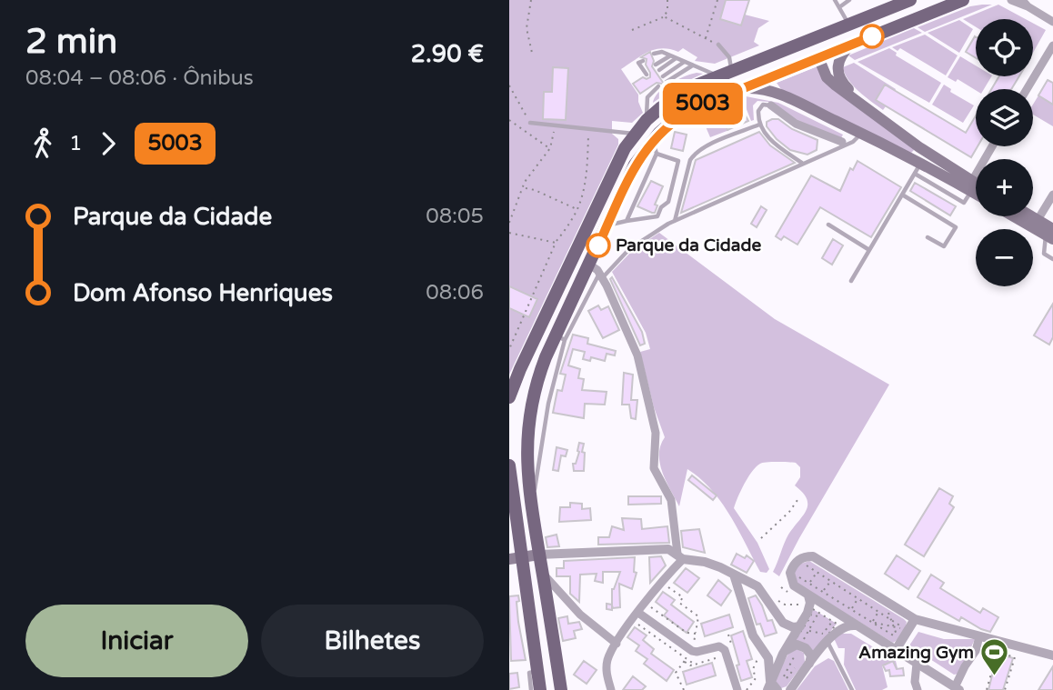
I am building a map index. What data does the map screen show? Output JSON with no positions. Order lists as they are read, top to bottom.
{
  "places": {
    "other": ["Parque da Cidade"],
    "sports": ["Amazing Gym"]
  },
  "lines": ["bus line 5003"],
  "page": {
    "heading": ["2 min", "08:04 – 08:06 · Ônibus", "2.90 €"],
    "on_map": "5003",
    "map_buttons": ["+", "−"],
    "legs": ["1", "5003"],
    "list": [
      {
        "name": "Parque da Cidade",
        "value": "08:05"
      },
      {
        "name": "Dom Afonso Henriques",
        "value": "08:06"
      }
    ],
    "buttons": ["Iniciar", "Bilhetes"]
  }
}
